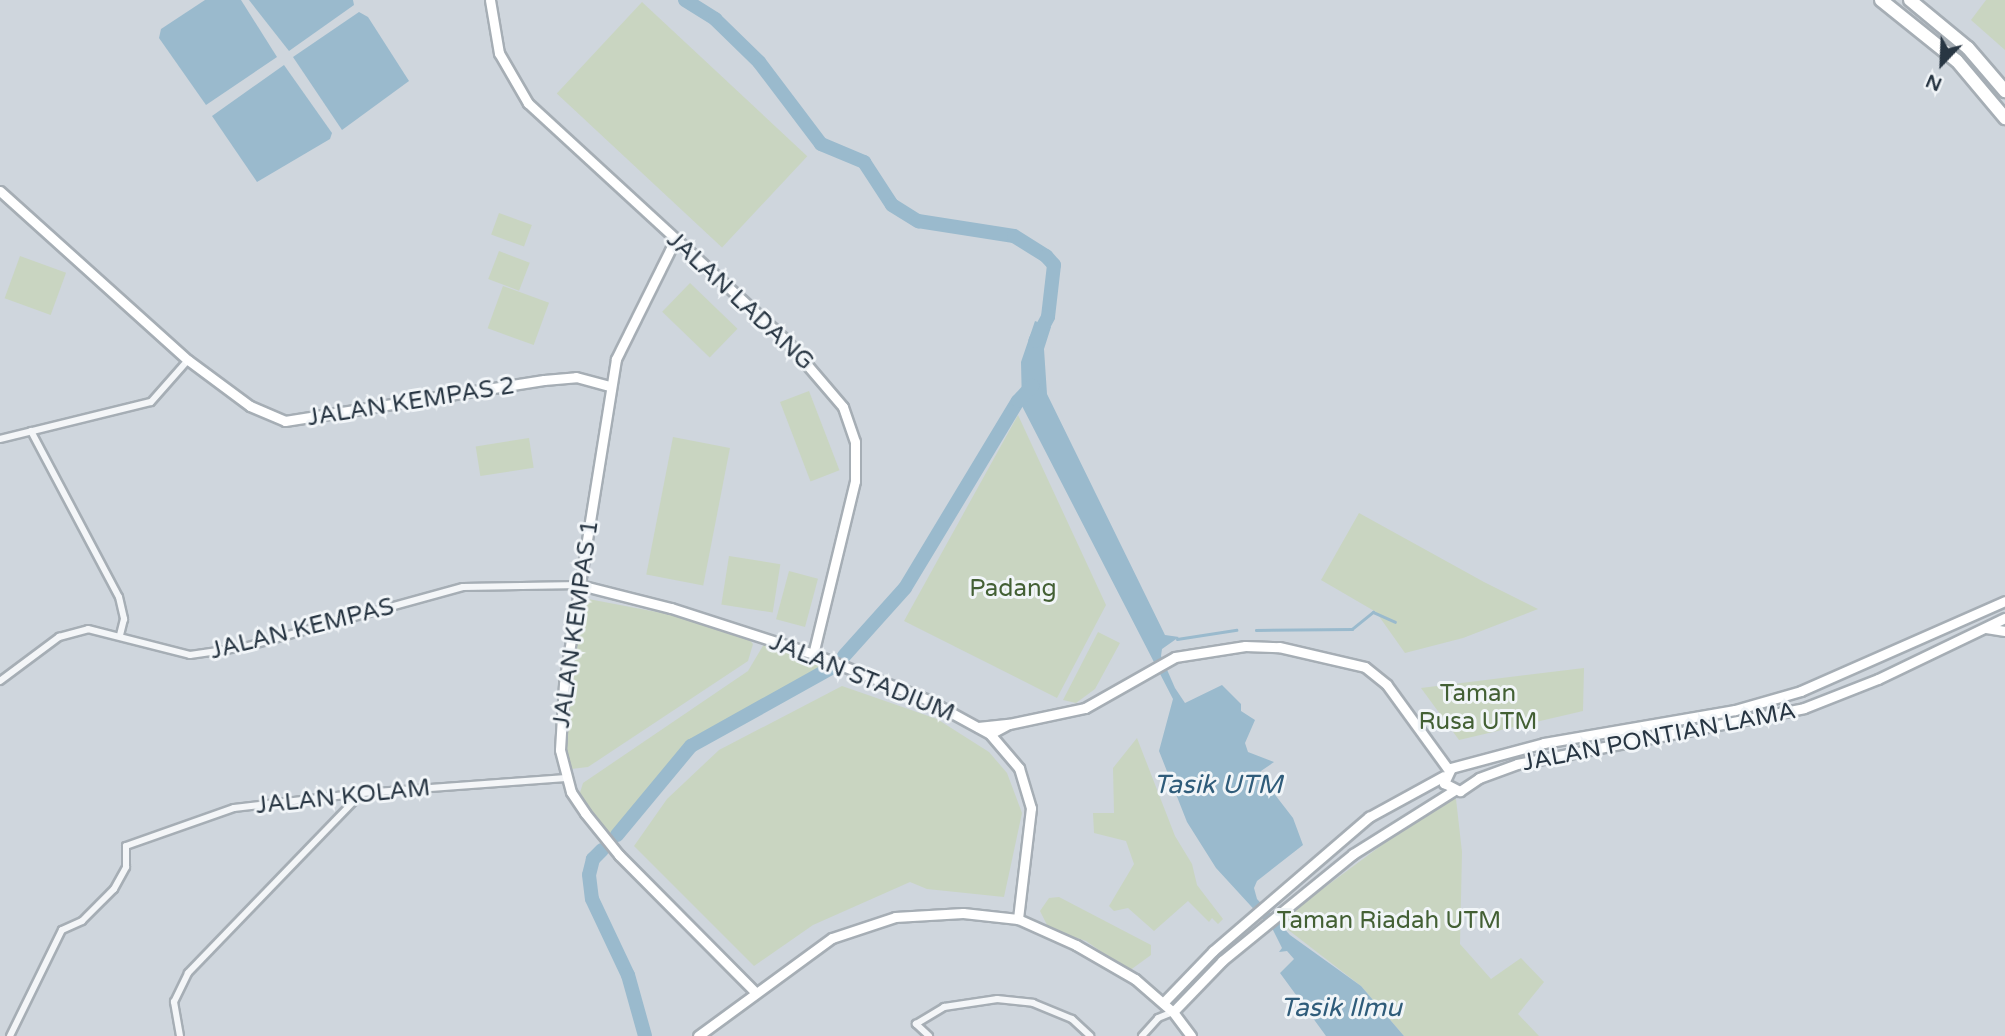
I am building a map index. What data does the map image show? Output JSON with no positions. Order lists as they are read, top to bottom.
{
  "streets": {
    "street": [
      "JALAN LADANG",
      "JALAN KEMPAS 2",
      "JALAN KEMPAS 1",
      "JALAN KEMPAS",
      "JALAN STADIUM",
      "JALAN PONTIAN LAMA",
      "JALAN KOLAM"
    ]
  },
  "crossings": [
    ["JALAN LADANG", "JALAN KEMPAS 1"],
    ["JALAN LADANG", "JALAN STADIUM"],
    ["JALAN KEMPAS 2", "JALAN KEMPAS 1"],
    ["JALAN KEMPAS 1", "JALAN KEMPAS"],
    ["JALAN KEMPAS 1", "JALAN STADIUM"],
    ["JALAN KEMPAS 1", "JALAN KOLAM"],
    ["JALAN KEMPAS", "JALAN STADIUM"]
  ],
  "water": ["Tasik UTM", "Tasik Ilmu"],
  "parks": ["Padang", "Taman Rusa UTM", "Taman Riadah UTM"],
  "north": "bottom left"
}
